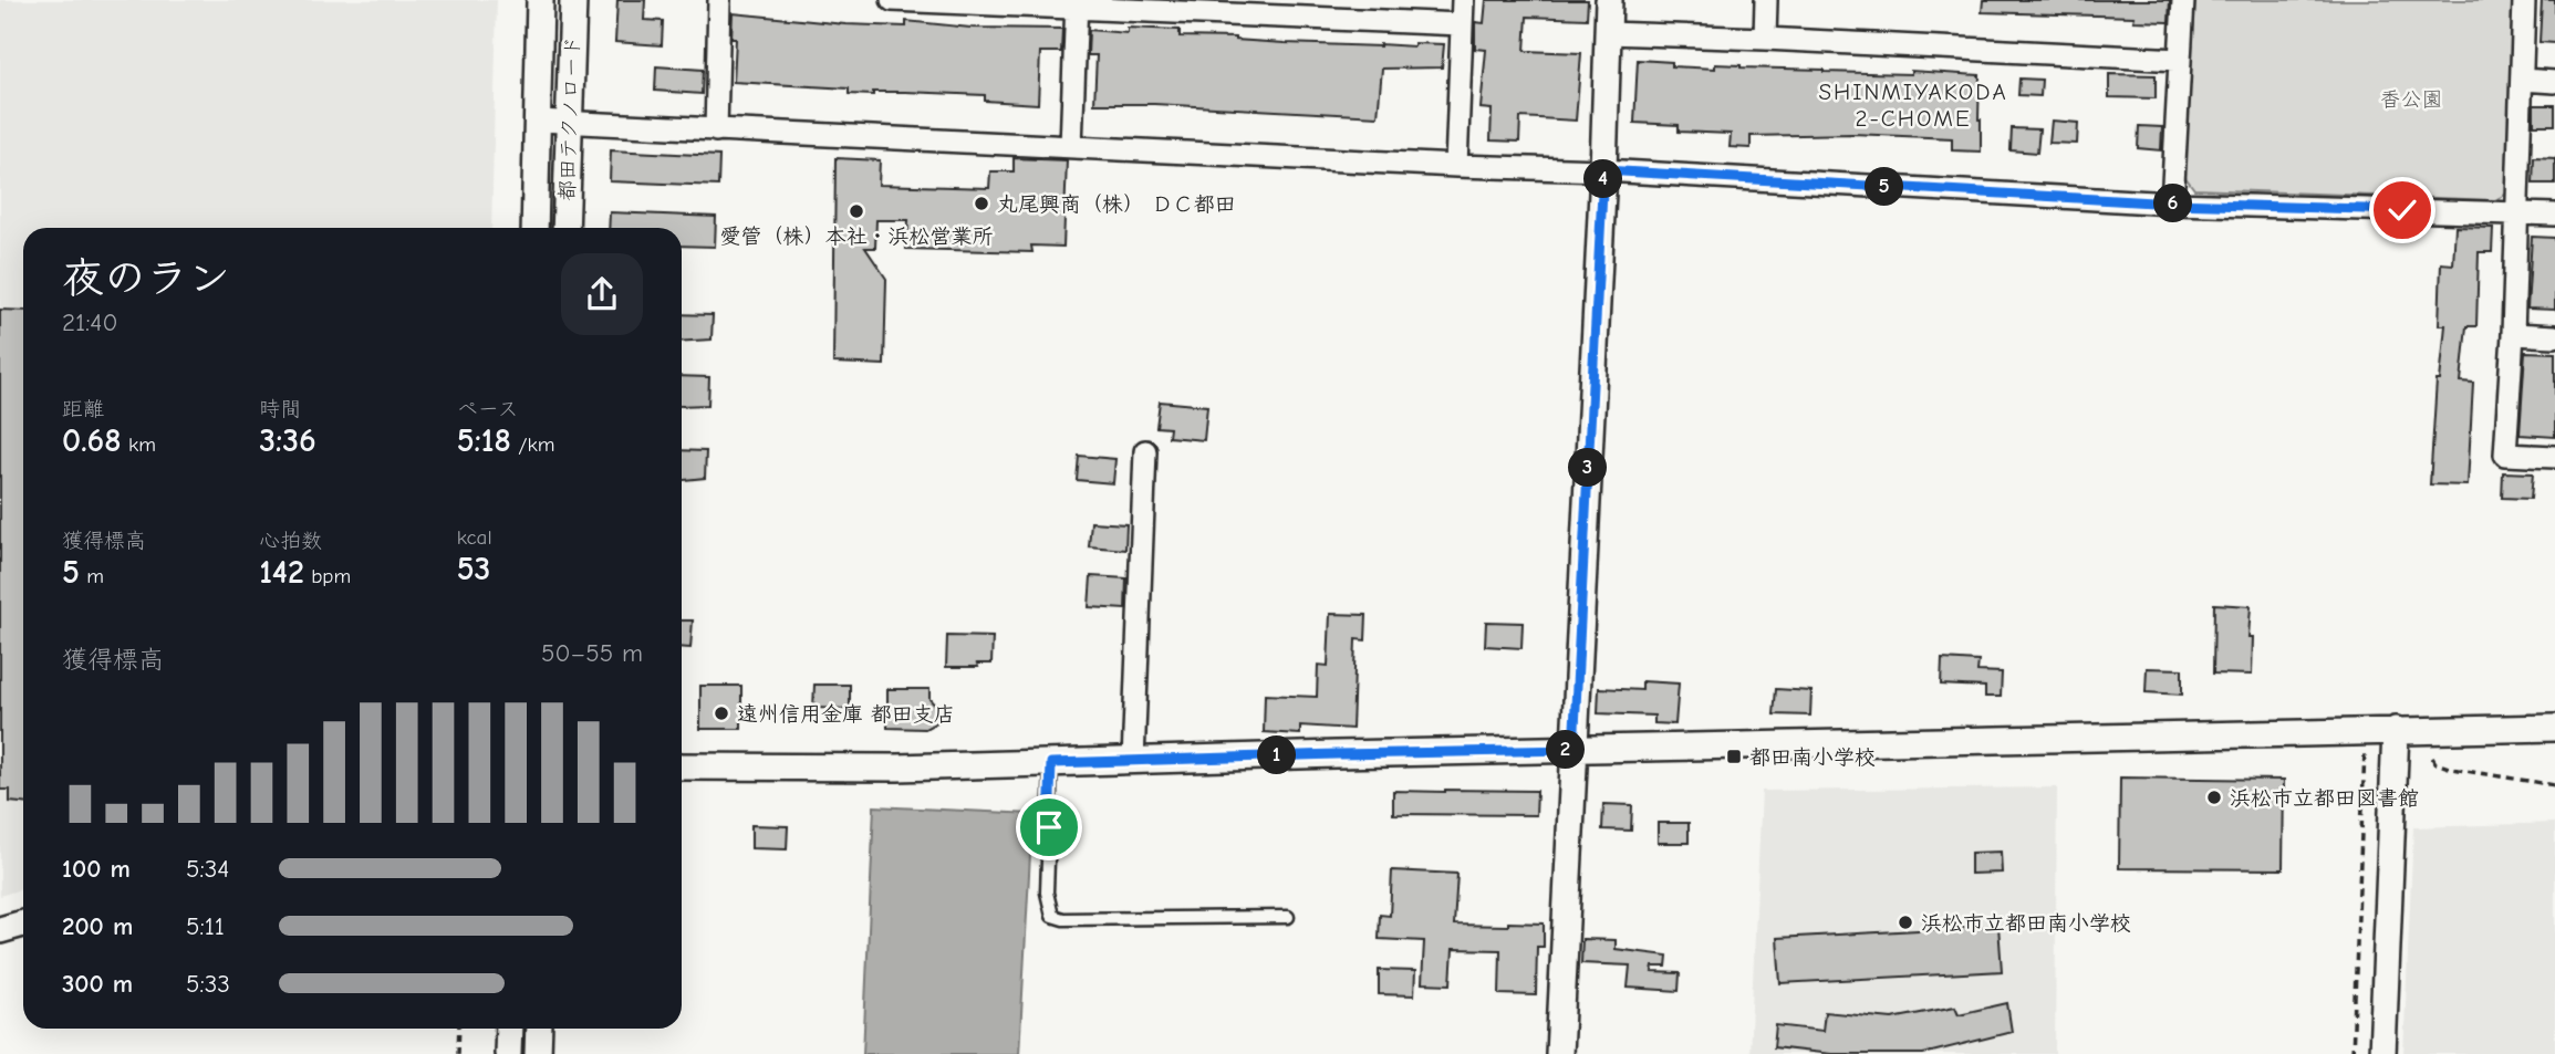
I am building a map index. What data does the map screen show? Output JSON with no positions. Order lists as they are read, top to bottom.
{
  "streets": {
    "street": ["都田テクノロード"]
  },
  "districts": ["SHINMIYAKODA 2-CHOME"],
  "parks": ["香公園"],
  "places": {
    "other": [
      "丸尾興商（株） ＤＣ都田",
      "愛管（株）本社・浜松営業所",
      "遠州信用金庫 都田支店",
      "浜松市立都田図書館",
      "浜松市立都田南小学校"
    ],
    "transit": ["都田南小学校"]
  },
  "page": {
    "pins": [
      "4",
      "5",
      "6",
      "3",
      "2",
      "1"
    ],
    "heading": ["夜のラン", "21:40"],
    "stats": [
      ["距離", "0.68 km"],
      ["時間", "3:36"],
      ["ペース", "5:18 /km"],
      ["獲得標高", "5 m"],
      ["心拍数", "142 bpm"],
      ["kcal", "53"]
    ],
    "chart": ["獲得標高", "50–55 m"],
    "list": [
      {
        "name": "100 m",
        "note": "5:34"
      },
      {
        "name": "200 m",
        "note": "5:11"
      },
      {
        "name": "300 m",
        "note": "5:33"
      }
    ]
  }
}
